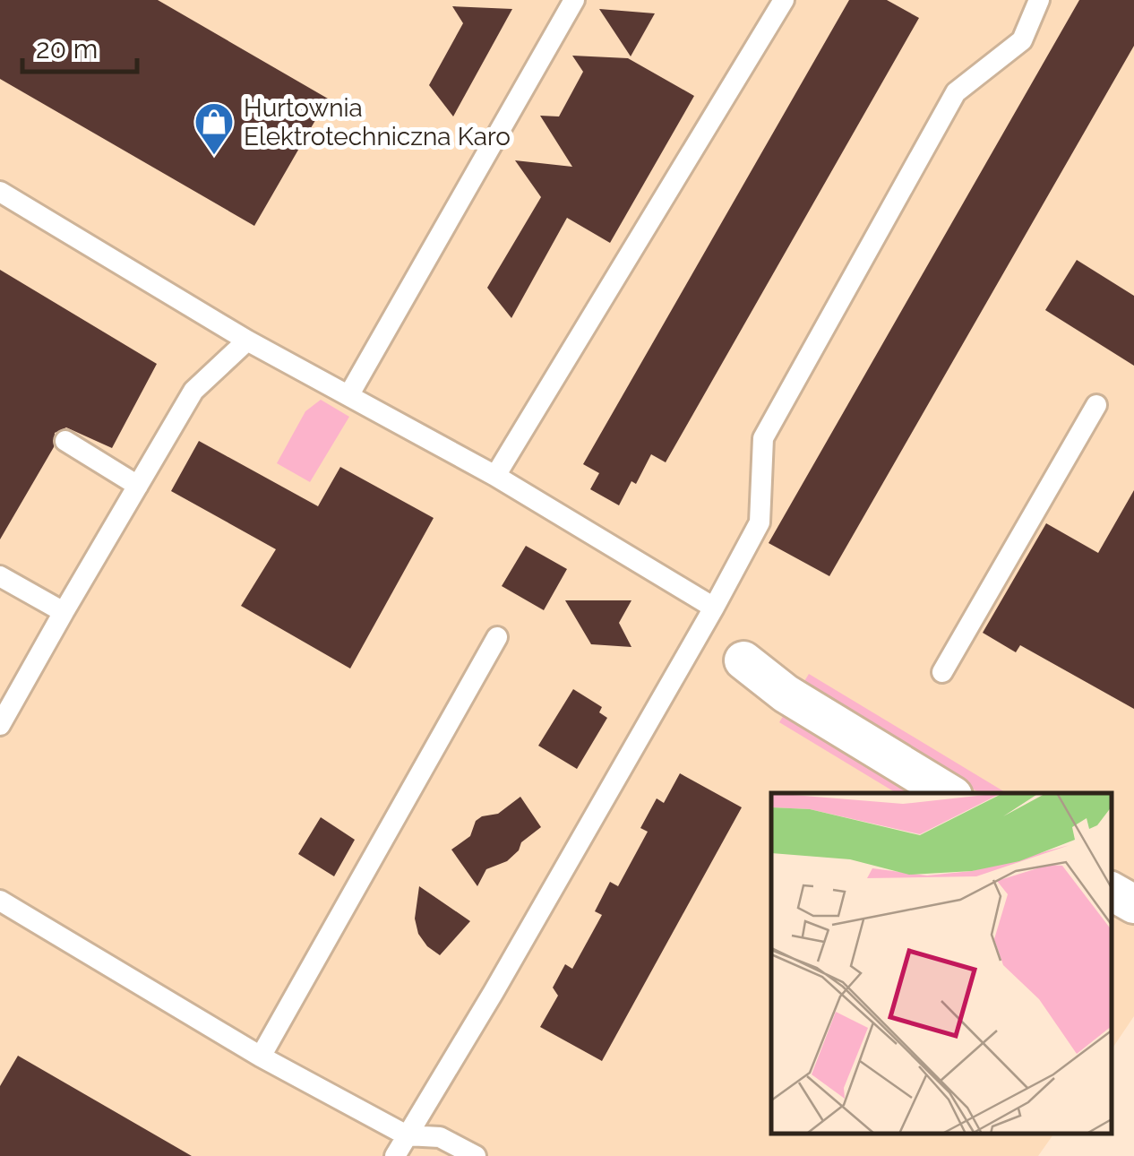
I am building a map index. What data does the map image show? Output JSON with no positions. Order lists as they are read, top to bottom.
{
  "places": {
    "shop": ["Hurtownia Elektrotechniczna Karo"]
  },
  "scale_bar": "20 m"
}
